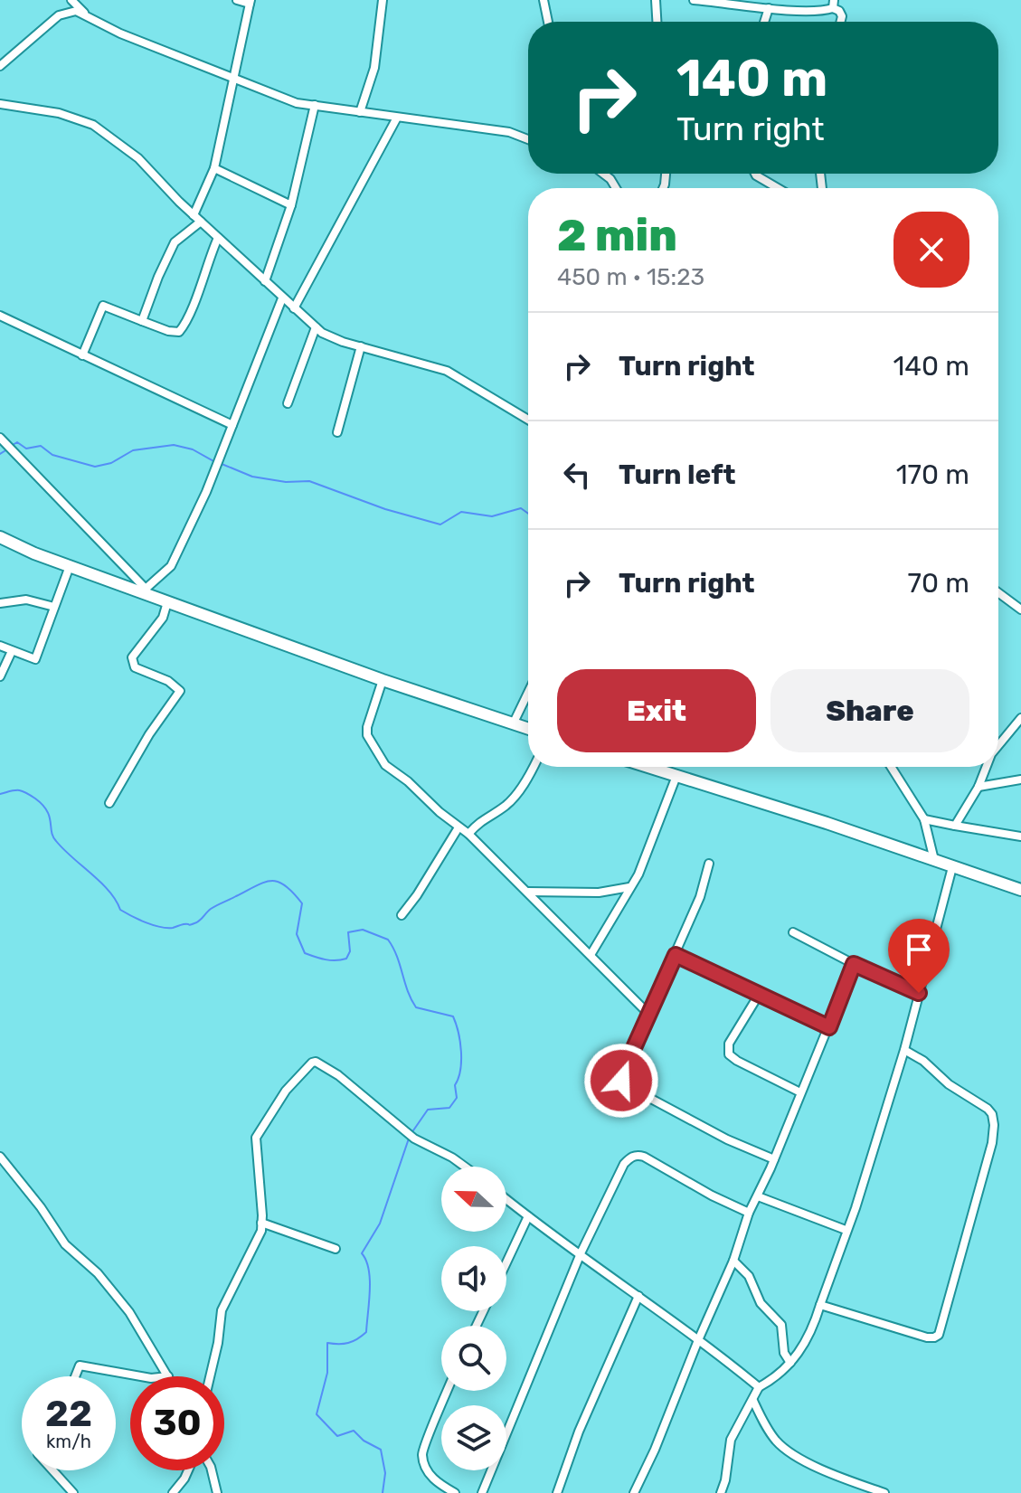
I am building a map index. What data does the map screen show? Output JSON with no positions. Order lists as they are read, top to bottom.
{
  "north": "left",
  "page": {
    "turn": ["140 m", "Turn right"],
    "heading": ["2 min", "450 m · 15:23"],
    "list": [
      {
        "name": "Turn right",
        "value": "140 m"
      },
      {
        "name": "Turn left",
        "value": "170 m"
      },
      {
        "name": "Turn right",
        "value": "70 m"
      }
    ],
    "buttons": ["Exit", "Share"],
    "speed": "22 km/h",
    "limit": "30"
  }
}
